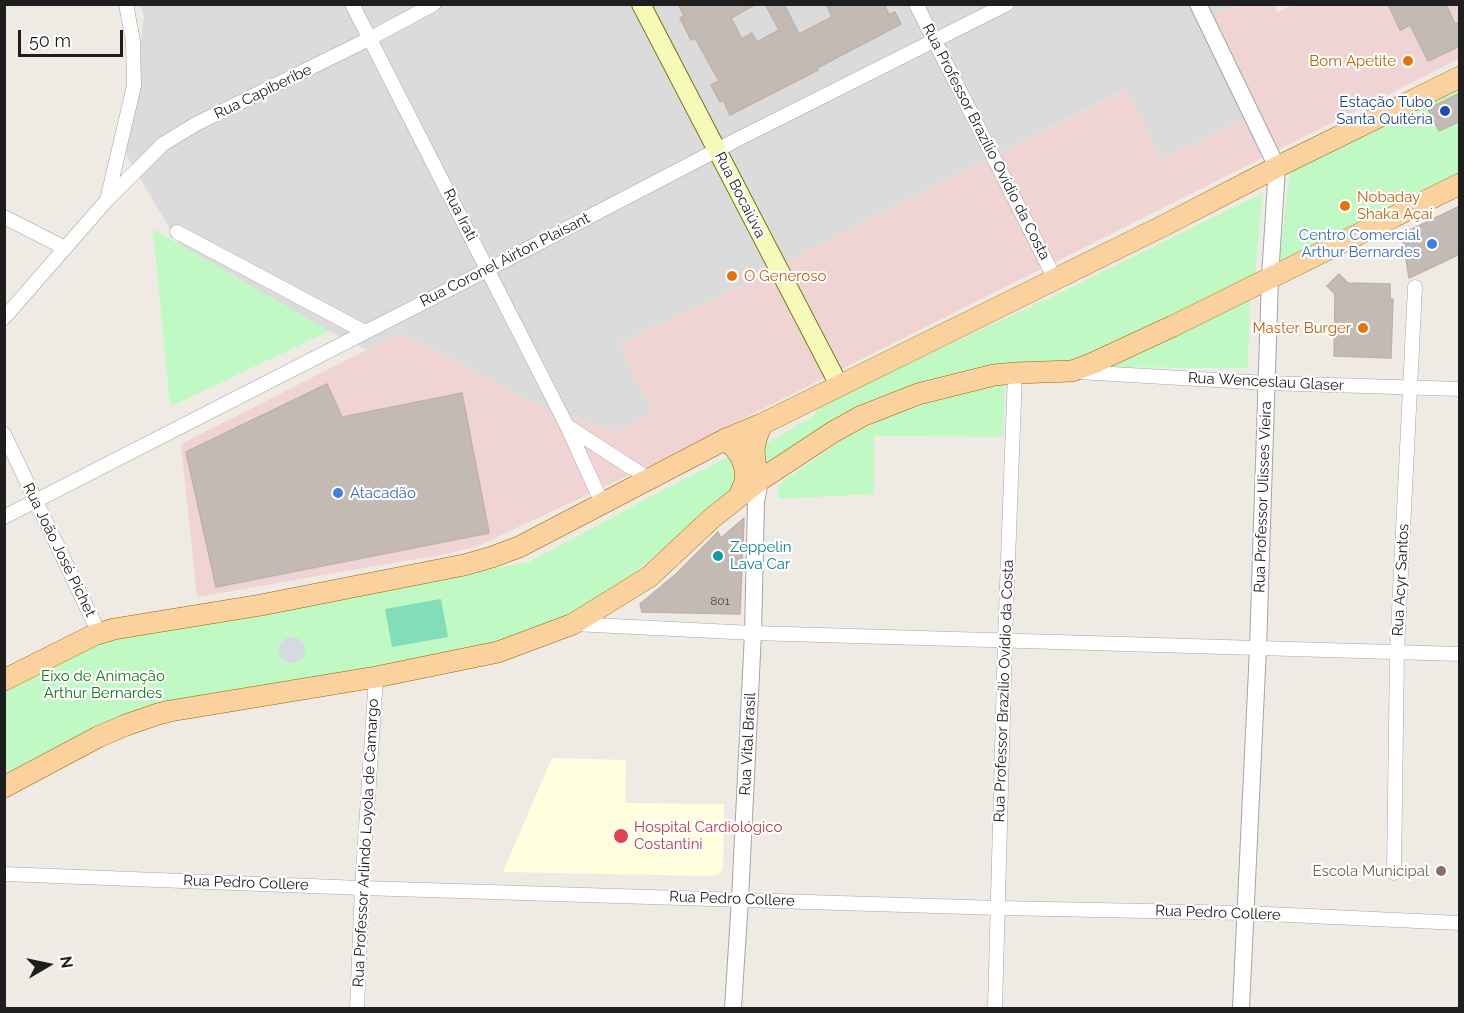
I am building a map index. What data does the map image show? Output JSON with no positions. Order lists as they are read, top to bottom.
{
  "streets": {
    "main road": ["Rua Bocaiúva"],
    "street": [
      "Rua Capiberibe",
      "Rua Professor Brazílio Ovídio da Costa",
      "Rua Irati",
      "Rua Coronel Airton Plaisant",
      "Rua Wenceslau Glaser",
      "Rua Professor Ulisses Vieira",
      "Rua João José Pichet",
      "Rua Acyr Santos",
      "Rua Vital Brasil",
      "Rua Professor Arlindo Loyola de Camargo",
      "Rua Pedro Collere"
    ]
  },
  "crossings": [
    ["Rua Capiberibe", "Rua Irati"],
    ["Rua Professor Brazílio Ovídio da Costa", "Rua Coronel Airton Plaisant"],
    ["Rua Professor Brazílio Ovídio da Costa", "Rua Pedro Collere"],
    ["Rua Bocaiúva", "Rua Coronel Airton Plaisant"],
    ["Rua Irati", "Rua Coronel Airton Plaisant"],
    ["Rua Coronel Airton Plaisant", "Rua João José Pichet"],
    ["Rua Wenceslau Glaser", "Rua Professor Ulisses Vieira"],
    ["Rua Wenceslau Glaser", "Rua Acyr Santos"],
    ["Rua Professor Ulisses Vieira", "Rua Pedro Collere"],
    ["Rua Vital Brasil", "Rua Pedro Collere"],
    ["Rua Professor Arlindo Loyola de Camargo", "Rua Pedro Collere"]
  ],
  "parks": ["Eixo de Animação Arthur Bernardes"],
  "places": [
    "Bom Apetite",
    "Estação Tubo Santa Quitéria",
    "Nobaday Shaka Açaí",
    "Centro Comercial Arthur Bernardes",
    "O Generoso",
    "Master Burger",
    "Atacadão",
    "Zeppelin Lava Car",
    "Hospital Cardiológico Costantini",
    "Escola Municipal"
  ],
  "house_numbers": ["801"],
  "scale_bar": "50 m",
  "north": "right"
}
